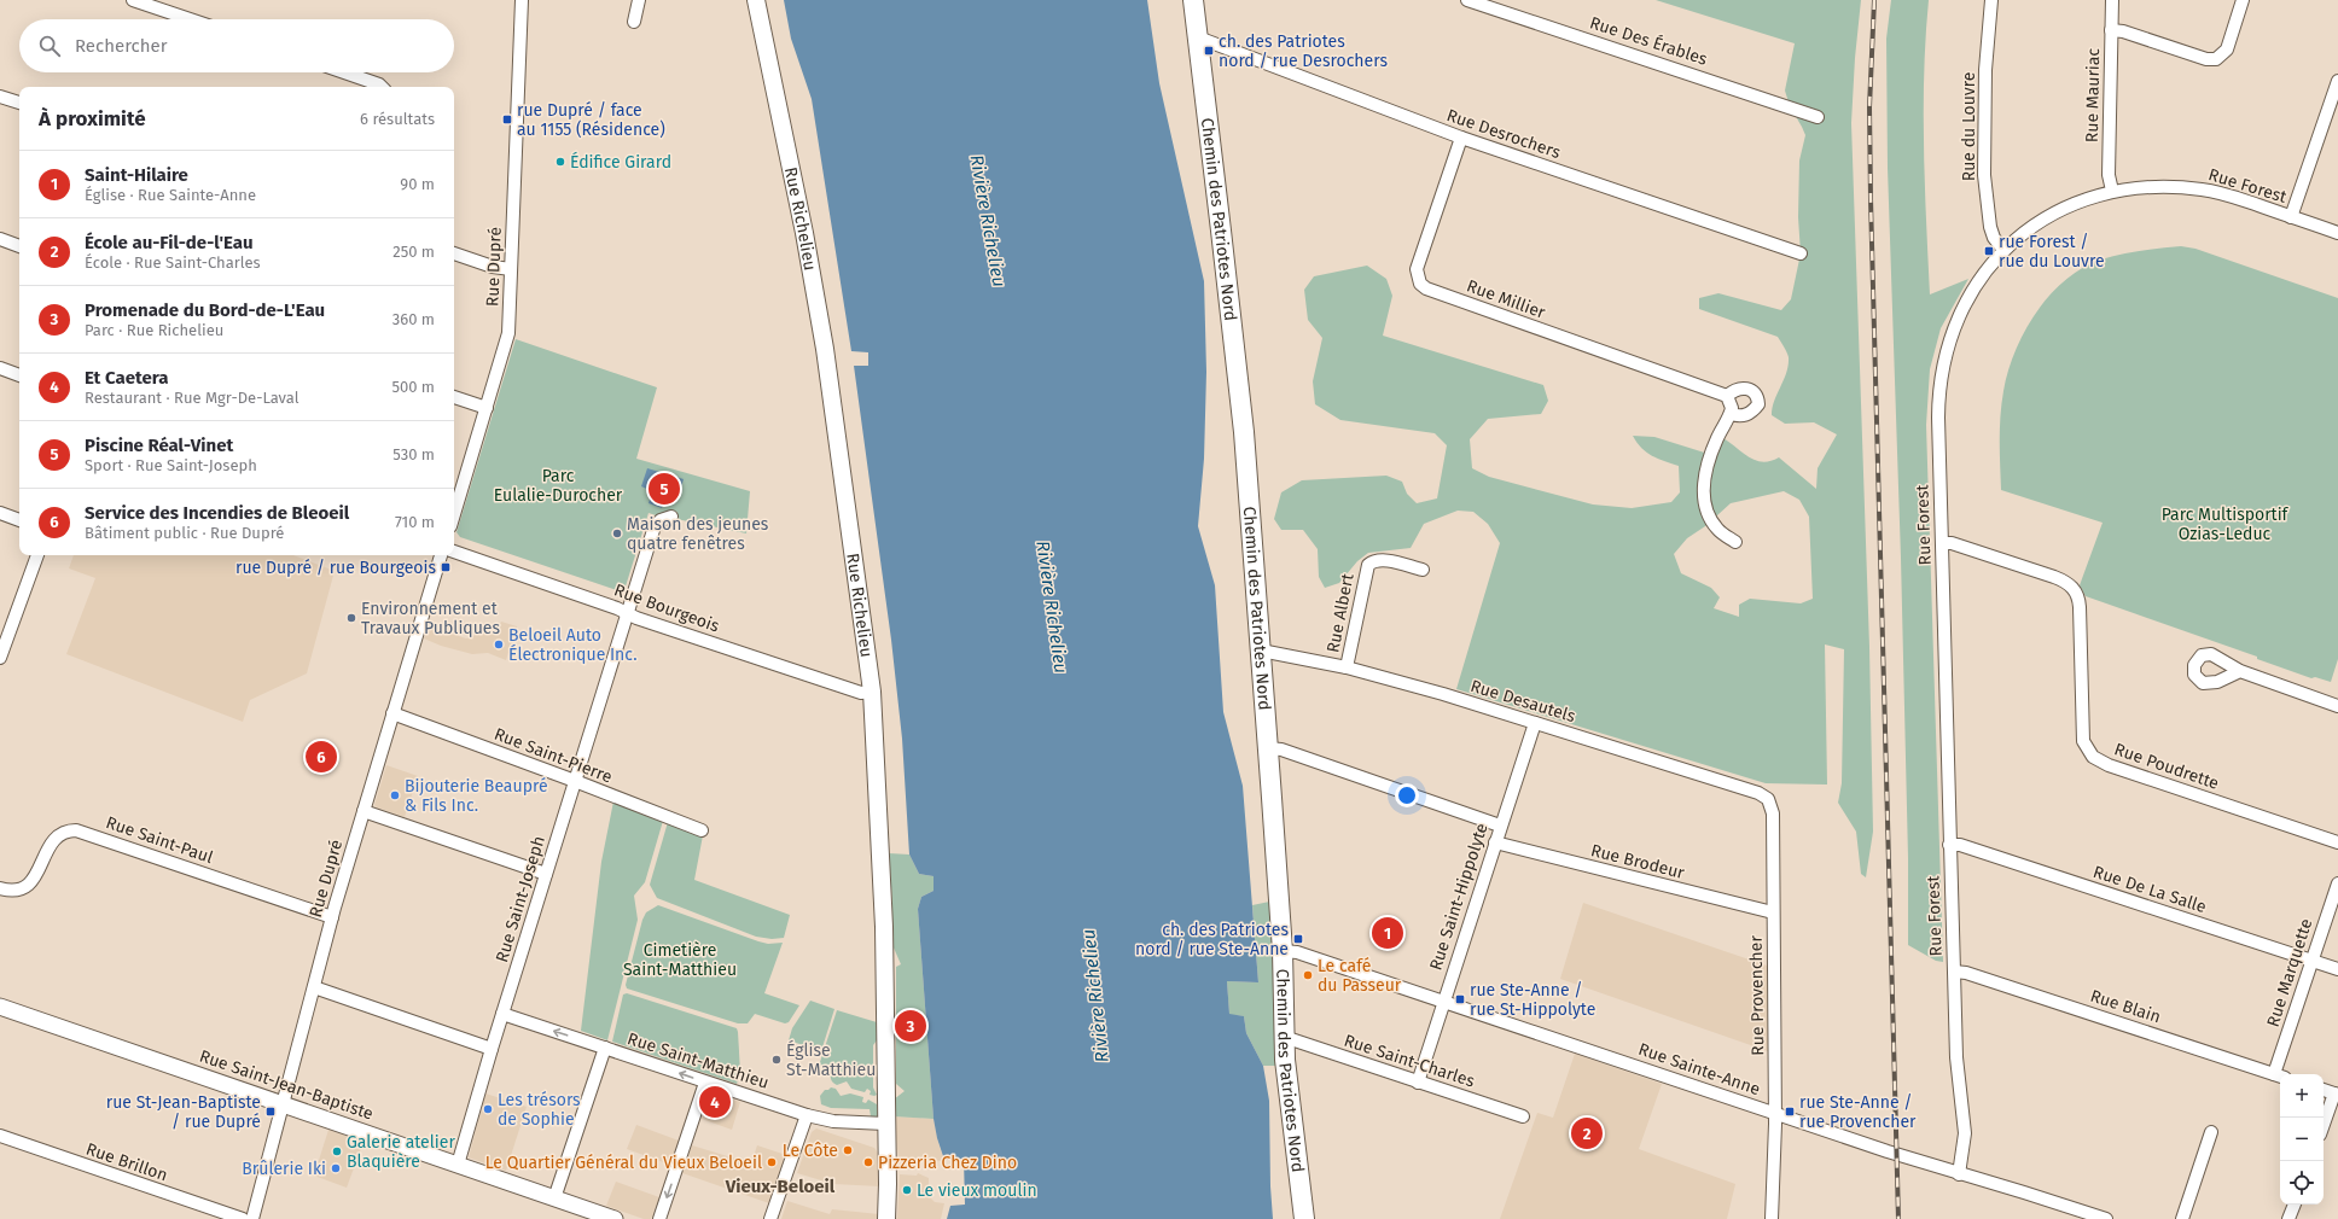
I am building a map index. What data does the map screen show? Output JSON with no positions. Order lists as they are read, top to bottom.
{
  "streets": {
    "main road": ["Rue Richelieu", "Chemin des Patriotes Nord"],
    "street": [
      "Rue Des Érables",
      "Rue Mauriac",
      "Rue du Louvre",
      "Rue Desrochers",
      "Rue Forest",
      "Rue Dupré",
      "Rue Millier",
      "Rue Bourgeois",
      "Rue Albert",
      "Rue Desautels",
      "Rue Saint-Pierre",
      "Rue Poudrette",
      "Rue Saint-Paul",
      "Rue Brodeur",
      "Rue De La Salle",
      "Rue Saint-Hippolyte",
      "Rue Saint-Joseph",
      "Rue Marquette",
      "Rue Provencher",
      "Rue Blain",
      "Rue Saint-Matthieu",
      "Rue Saint-Charles",
      "Rue Sainte-Anne",
      "Rue Saint-Jean-Baptiste",
      "Rue Brillon"
    ]
  },
  "crossings": [
    ["Rue Mauriac", "Rue Forest"],
    ["Rue du Louvre", "Rue Forest"],
    ["Rue Desrochers", "Chemin des Patriotes Nord"],
    ["Rue Desrochers", "Rue Millier"],
    ["Rue Forest", "Rue Poudrette"],
    ["Rue Forest", "Rue De La Salle"],
    ["Rue Forest", "Rue Blain"],
    ["Rue Forest", "Rue Sainte-Anne"],
    ["Rue Richelieu", "Rue Bourgeois"],
    ["Rue Richelieu", "Rue Saint-Matthieu"],
    ["Chemin des Patriotes Nord", "Rue Desautels"],
    ["Chemin des Patriotes Nord", "Rue Saint-Charles"],
    ["Chemin des Patriotes Nord", "Rue Sainte-Anne"],
    ["Rue Dupré", "Rue Saint-Pierre"],
    ["Rue Dupré", "Rue Saint-Paul"],
    ["Rue Dupré", "Rue Saint-Jean-Baptiste"],
    ["Rue Bourgeois", "Rue Saint-Joseph"],
    ["Rue Albert", "Rue Desautels"],
    ["Rue Desautels", "Rue Saint-Hippolyte"],
    ["Rue Desautels", "Rue Provencher"],
    ["Rue Saint-Pierre", "Rue Saint-Joseph"],
    ["Rue Brodeur", "Rue Saint-Hippolyte"],
    ["Rue Brodeur", "Rue Provencher"],
    ["Rue De La Salle", "Rue Marquette"],
    ["Rue Saint-Hippolyte", "Rue Saint-Charles"],
    ["Rue Saint-Hippolyte", "Rue Sainte-Anne"],
    ["Rue Saint-Joseph", "Rue Saint-Matthieu"],
    ["Rue Saint-Joseph", "Rue Saint-Jean-Baptiste"],
    ["Rue Provencher", "Rue Sainte-Anne"]
  ],
  "one_way": ["Rue Saint-Matthieu"],
  "districts": ["Vieux-Beloeil"],
  "water": ["Rivière Richelieu"],
  "parks": ["Parc Eulalie-Durocher", "Parc Multisportif Ozias-Leduc", "Cimetière Saint-Matthieu"],
  "places": {
    "transit": [
      "ch. des Patriotes nord / rue Desrochers",
      "rue Dupré / face au 1155 (Résidence)",
      "rue Forest / rue du Louvre",
      "rue Dupré / rue Bourgeois",
      "ch. des Patriotes nord / rue Ste-Anne",
      "rue Ste-Anne / rue St-Hippolyte",
      "rue St-Jean-Baptiste / rue Dupré",
      "rue Ste-Anne / rue Provencher"
    ],
    "other": [
      "Édifice Girard",
      "Maison des jeunes quatre fenêtres",
      "Environnement et Travaux Publiques",
      "Beloeil Auto Électronique Inc.",
      "Bijouterie Beaupré & Fils Inc.",
      "Le café du Passeur",
      "Église St-Matthieu",
      "Les trésors de Sophie",
      "Le Côte",
      "Galerie atelier Blaquière",
      "Le Quartier Général du Vieux Beloeil",
      "Pizzeria Chez Dino",
      "Brûlerie Iki",
      "Le vieux moulin"
    ]
  },
  "page": {
    "search": "Rechercher",
    "heading": ["À proximité", "6 résultats"],
    "list": [
      {
        "mark": "1",
        "name": "Saint-Hilaire",
        "note": "Église · Rue Sainte-Anne",
        "value": "90 m"
      },
      {
        "mark": "2",
        "name": "École au-Fil-de-l'Eau",
        "note": "École · Rue Saint-Charles",
        "value": "250 m"
      },
      {
        "mark": "3",
        "name": "Promenade du Bord-de-L'Eau",
        "note": "Parc · Rue Richelieu",
        "value": "360 m"
      },
      {
        "mark": "4",
        "name": "Et Caetera",
        "note": "Restaurant · Rue Mgr-De-Laval",
        "value": "500 m"
      },
      {
        "mark": "5",
        "name": "Piscine Réal-Vinet",
        "note": "Sport · Rue Saint-Joseph",
        "value": "530 m"
      },
      {
        "mark": "6",
        "name": "Service des Incendies de Bleoeil",
        "note": "Bâtiment public · Rue Dupré",
        "value": "710 m"
      }
    ],
    "pins": [
      "5",
      "6",
      "1",
      "3",
      "4",
      "2"
    ],
    "map_buttons": ["+", "−"]
  }
}
